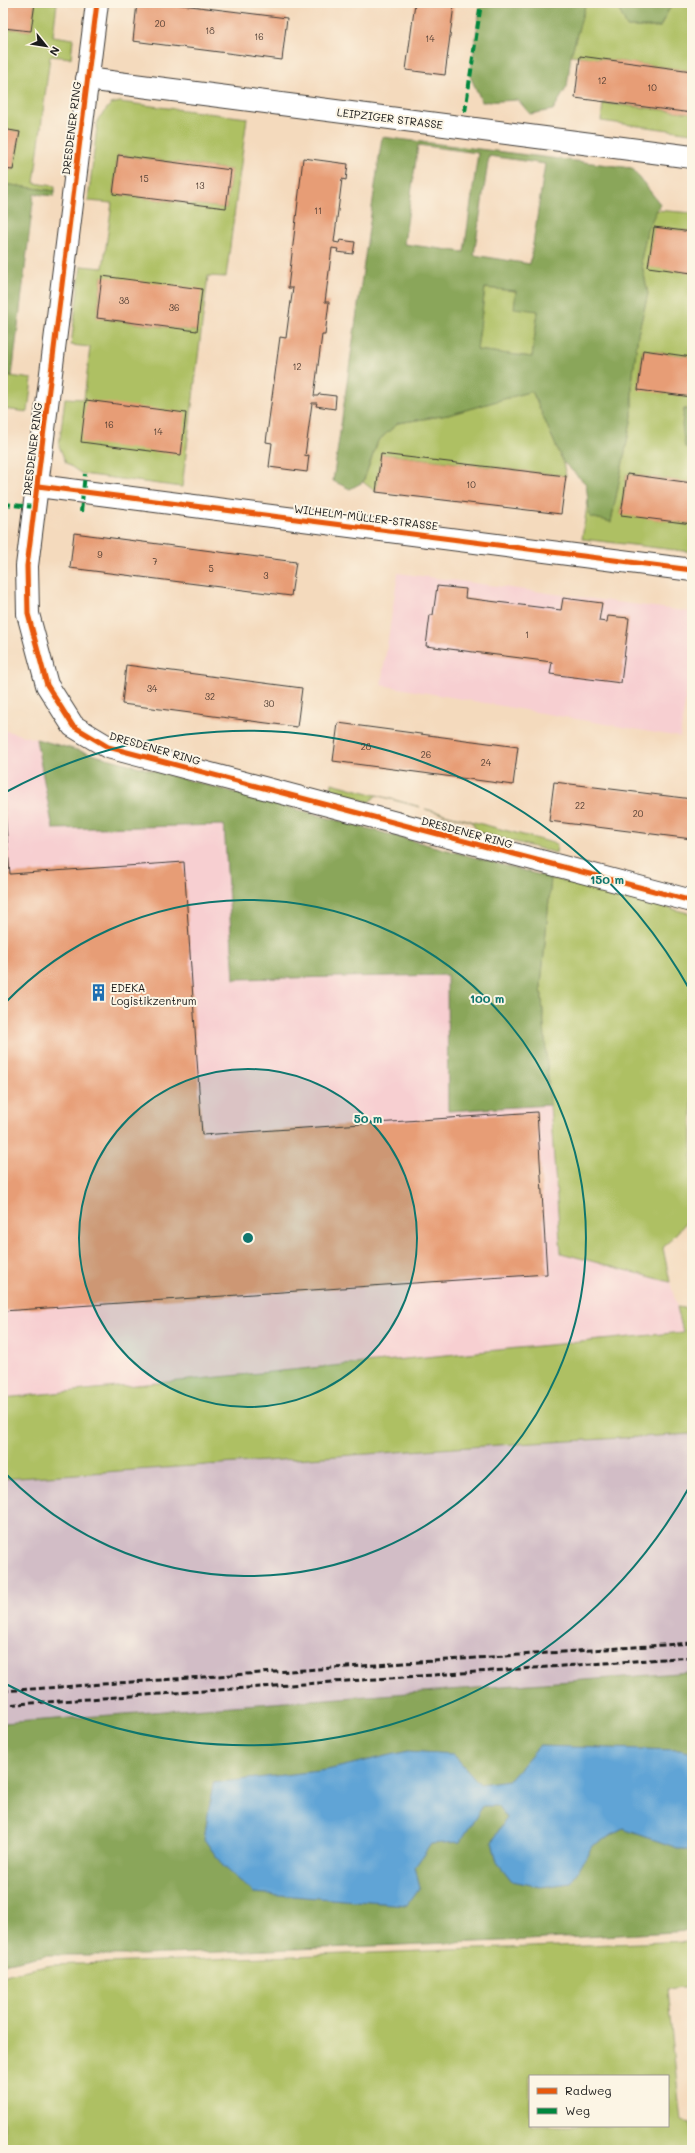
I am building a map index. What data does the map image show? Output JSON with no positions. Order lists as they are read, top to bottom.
{
  "streets": {
    "street": ["LEIPZIGER STRASSE", "DRESDENER RING", "WILHELM-MÜLLER-STRASSE"]
  },
  "crossings": [
    ["LEIPZIGER STRASSE", "DRESDENER RING"],
    ["DRESDENER RING", "WILHELM-MÜLLER-STRASSE"]
  ],
  "places": {
    "building": ["EDEKA Logistikzentrum"]
  },
  "house_numbers": [
    "20",
    "18",
    "16",
    "14",
    "12",
    "10",
    "15",
    "13",
    "11",
    "38",
    "36",
    "12",
    "16",
    "14",
    "10",
    "9",
    "7",
    "5",
    "3",
    "1",
    "34",
    "32",
    "30",
    "28",
    "26",
    "24",
    "22",
    "20"
  ],
  "legend": ["Radweg", "Weg"],
  "north": "bottom right",
  "rings": ["150 m", "100 m", "50 m"]
}
